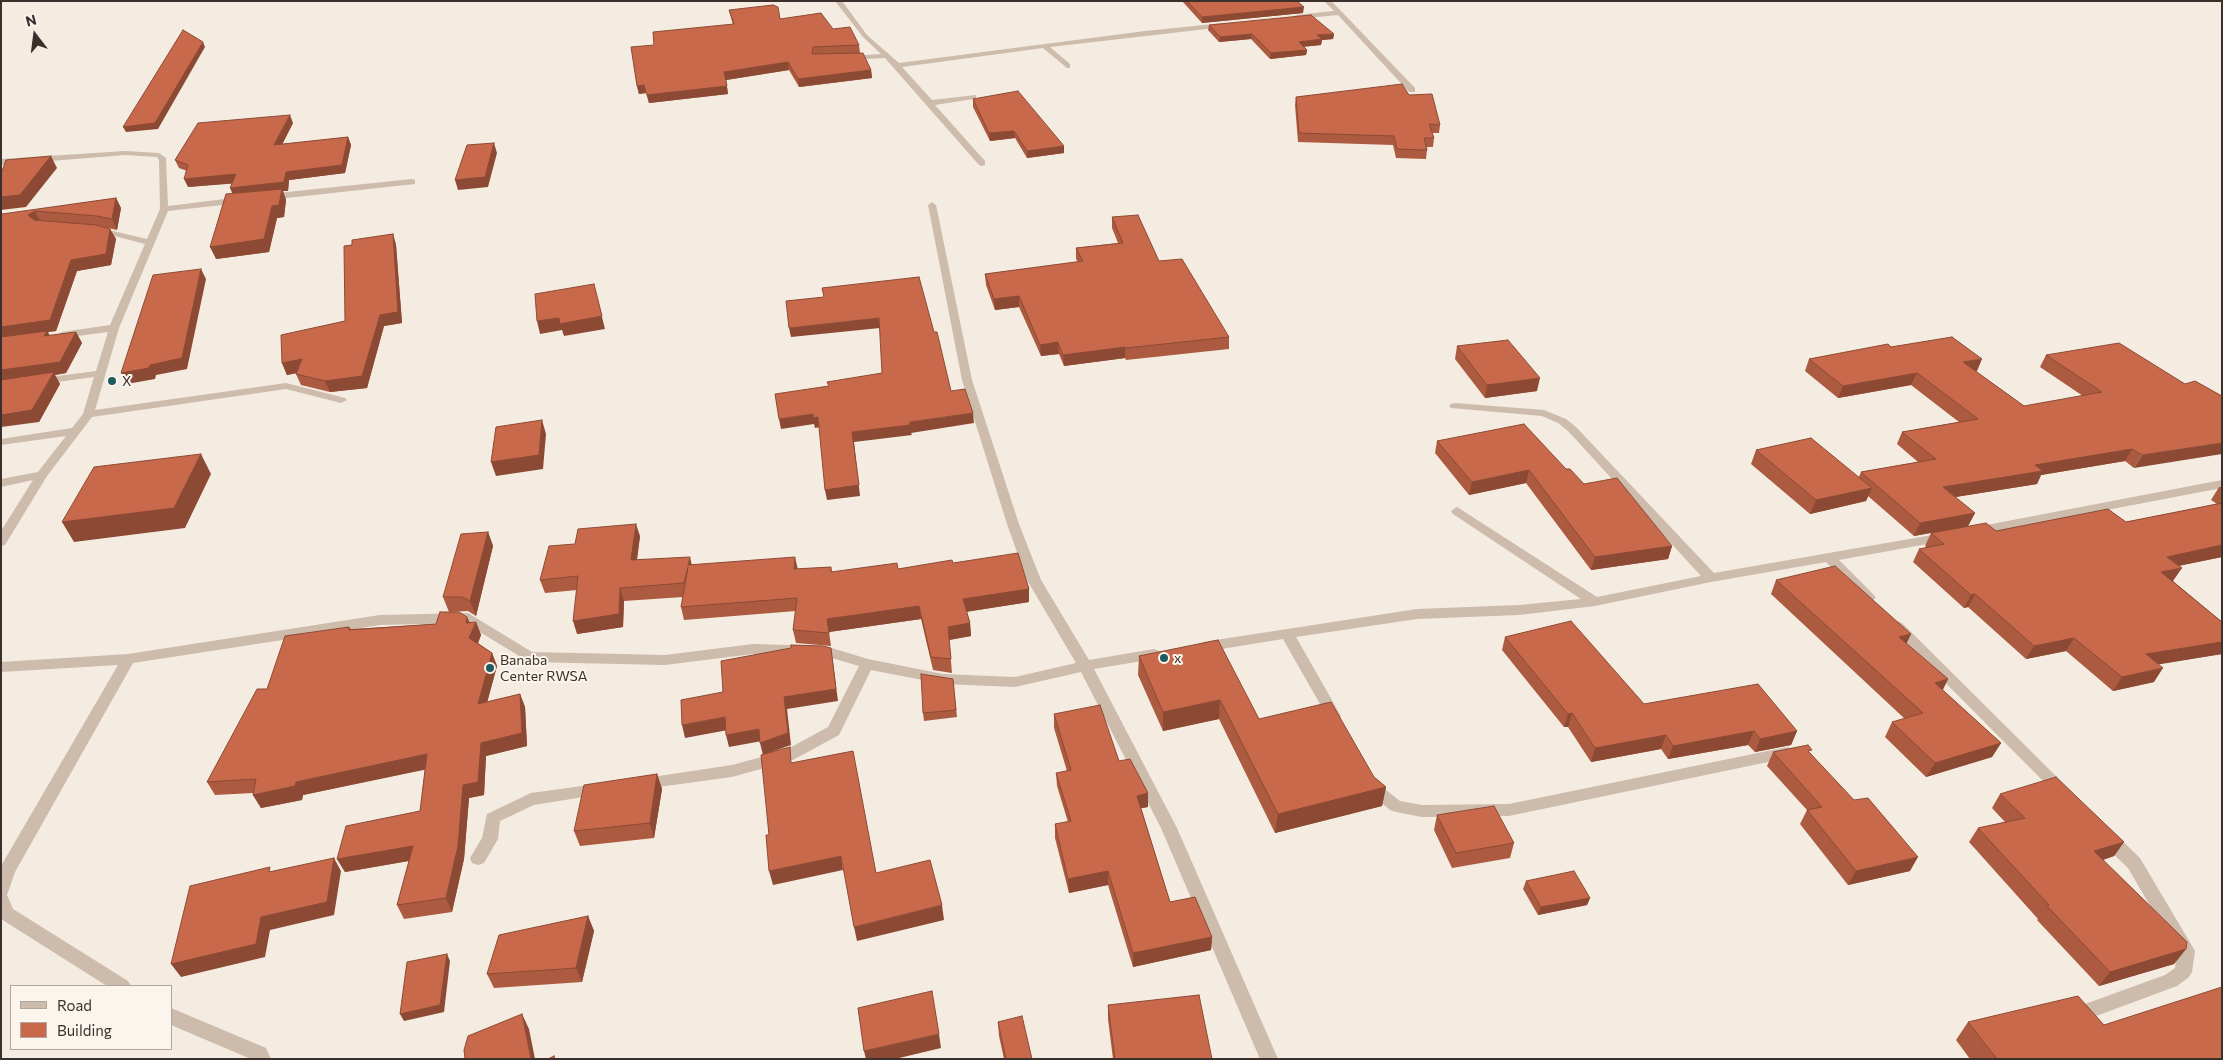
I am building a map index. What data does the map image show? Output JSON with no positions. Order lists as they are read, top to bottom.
{
  "places": ["X", "x", "Banaba Center RWSA"],
  "legend": ["Road", "Building"],
  "north": "top"
}
